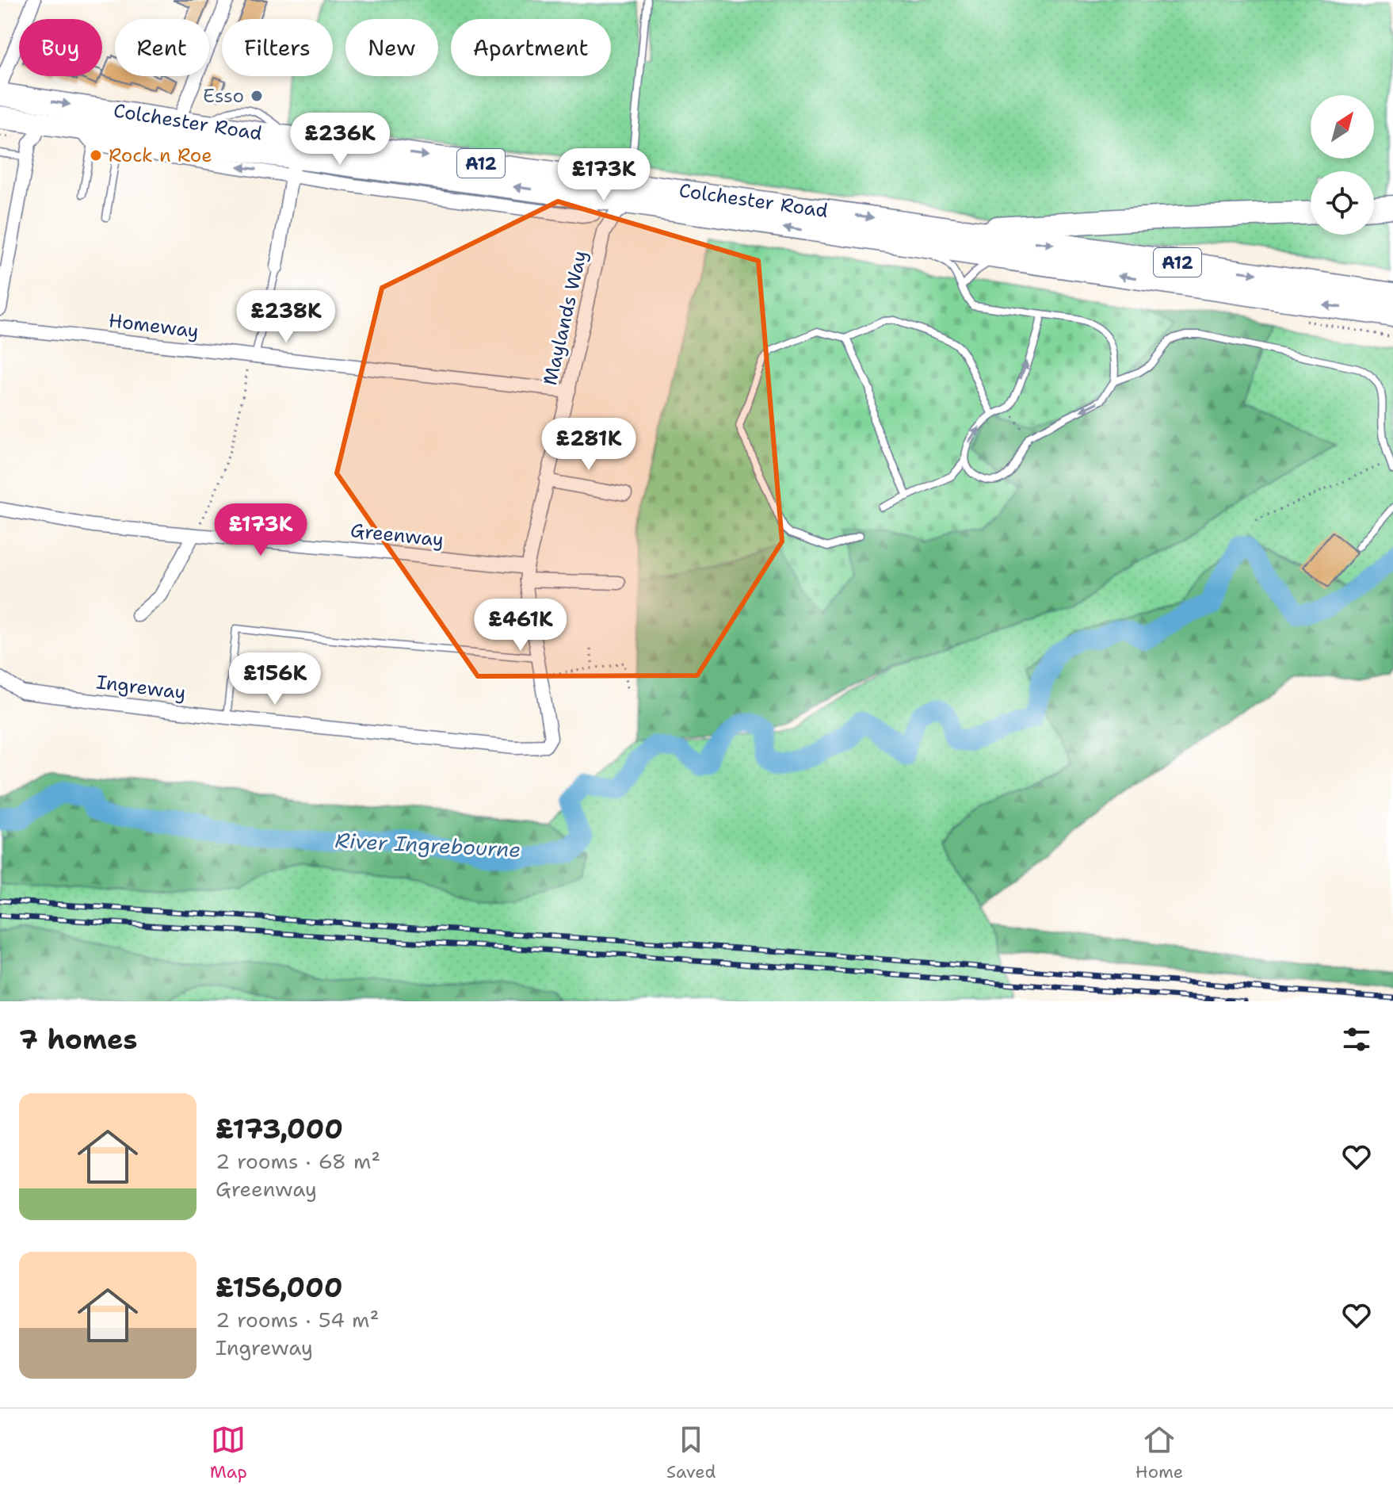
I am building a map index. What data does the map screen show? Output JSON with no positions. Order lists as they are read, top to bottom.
{
  "streets": {
    "highway": ["Colchester Road", "A12"],
    "street": [
      "Maylands Way",
      "Homeway",
      "Greenway",
      "Ingreway"
    ]
  },
  "crossings": [
    ["Colchester Road", "A12"],
    ["Colchester Road", "Maylands Way"],
    ["Maylands Way", "Homeway"],
    ["Maylands Way", "Greenway"],
    ["Maylands Way", "Ingreway"]
  ],
  "water": ["River Ingrebourne"],
  "places": ["Esso", "Rock n Roe"],
  "north": "top right",
  "page": {
    "chip": [
      "Buy",
      "Rent",
      "Filters",
      "New",
      "Apartment"
    ],
    "price": [
      "£236K",
      "£173K",
      "£238K",
      "£281K",
      "£173K",
      "£461K",
      "£156K"
    ],
    "heading": "7 homes",
    "list": [
      {
        "name": "£173,000",
        "note": "2 rooms · 68 m² · Greenway"
      },
      {
        "name": "£156,000",
        "note": "2 rooms · 54 m² · Ingreway"
      }
    ],
    "tabs": ["Map", "Saved", "Home"]
  }
}
